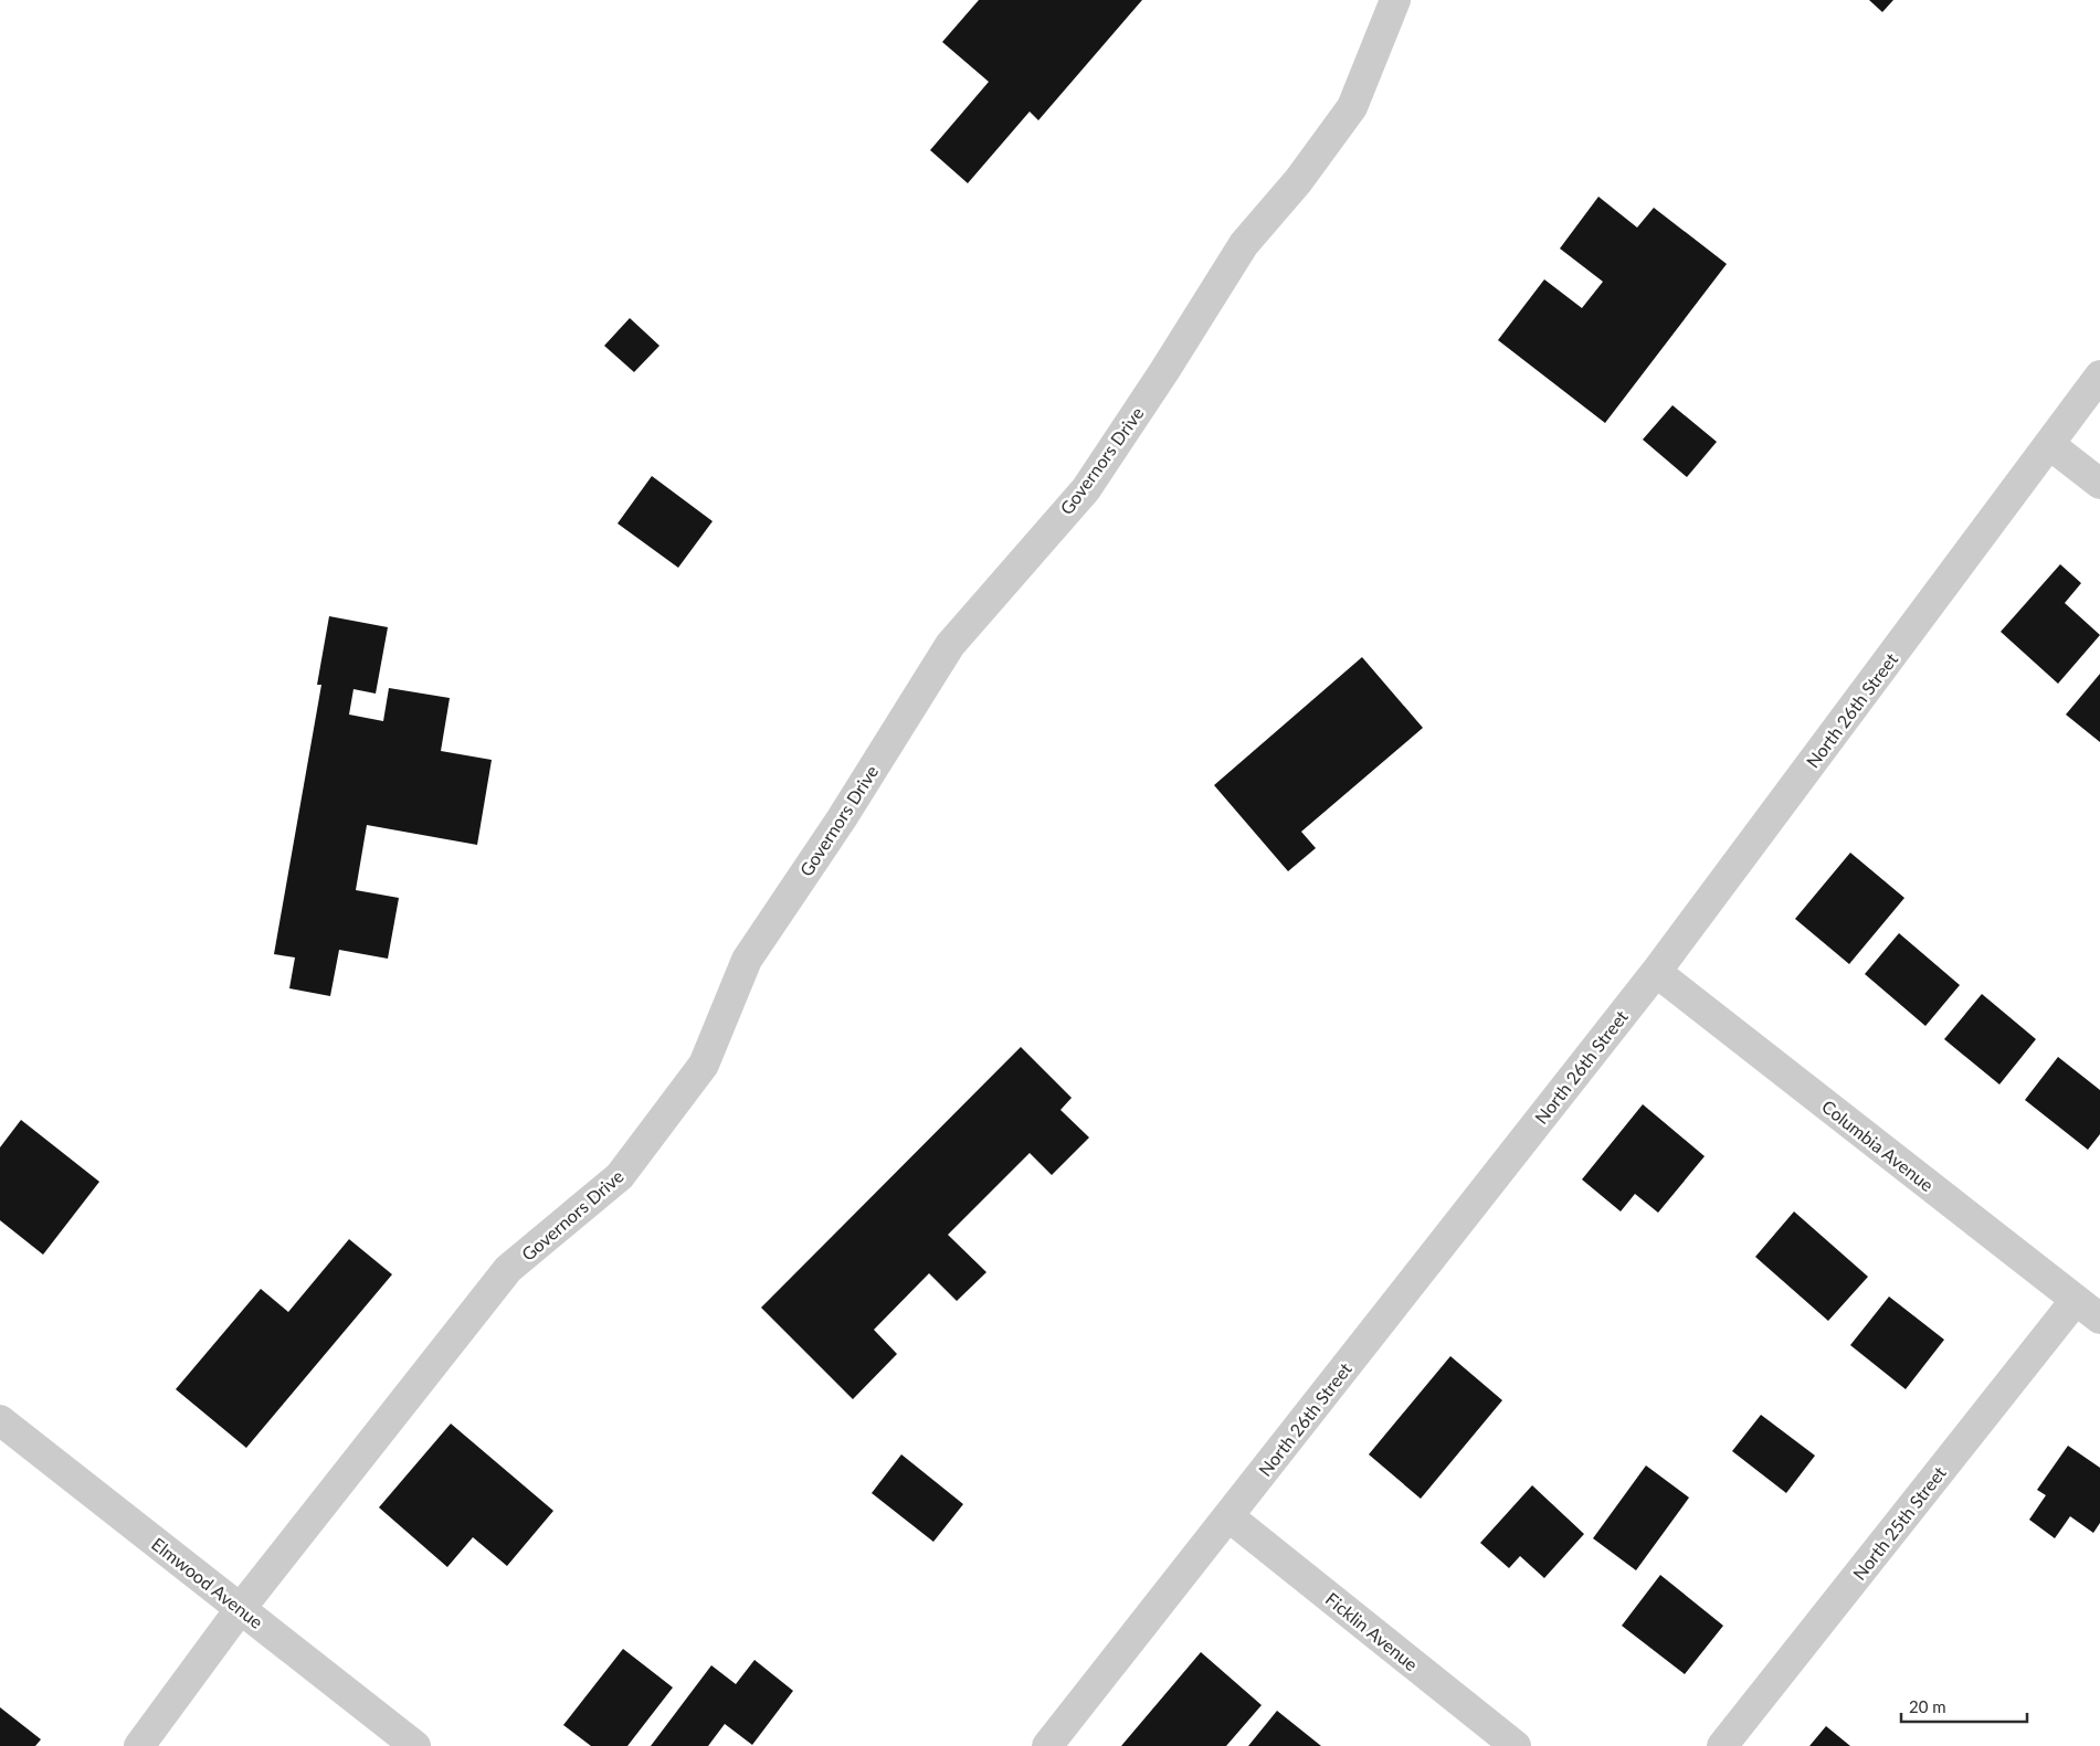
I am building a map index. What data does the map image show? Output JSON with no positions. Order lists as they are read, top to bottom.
{
  "streets": {
    "street": [
      "Governors Drive",
      "North 26th Street",
      "Columbia Avenue",
      "North 25th Street",
      "Elmwood Avenue",
      "Ficklin Avenue"
    ]
  },
  "crossings": [
    ["Governors Drive", "Elmwood Avenue"],
    ["North 26th Street", "Columbia Avenue"],
    ["North 26th Street", "Ficklin Avenue"],
    ["Columbia Avenue", "North 25th Street"]
  ],
  "scale_bar": "20 m"
}
